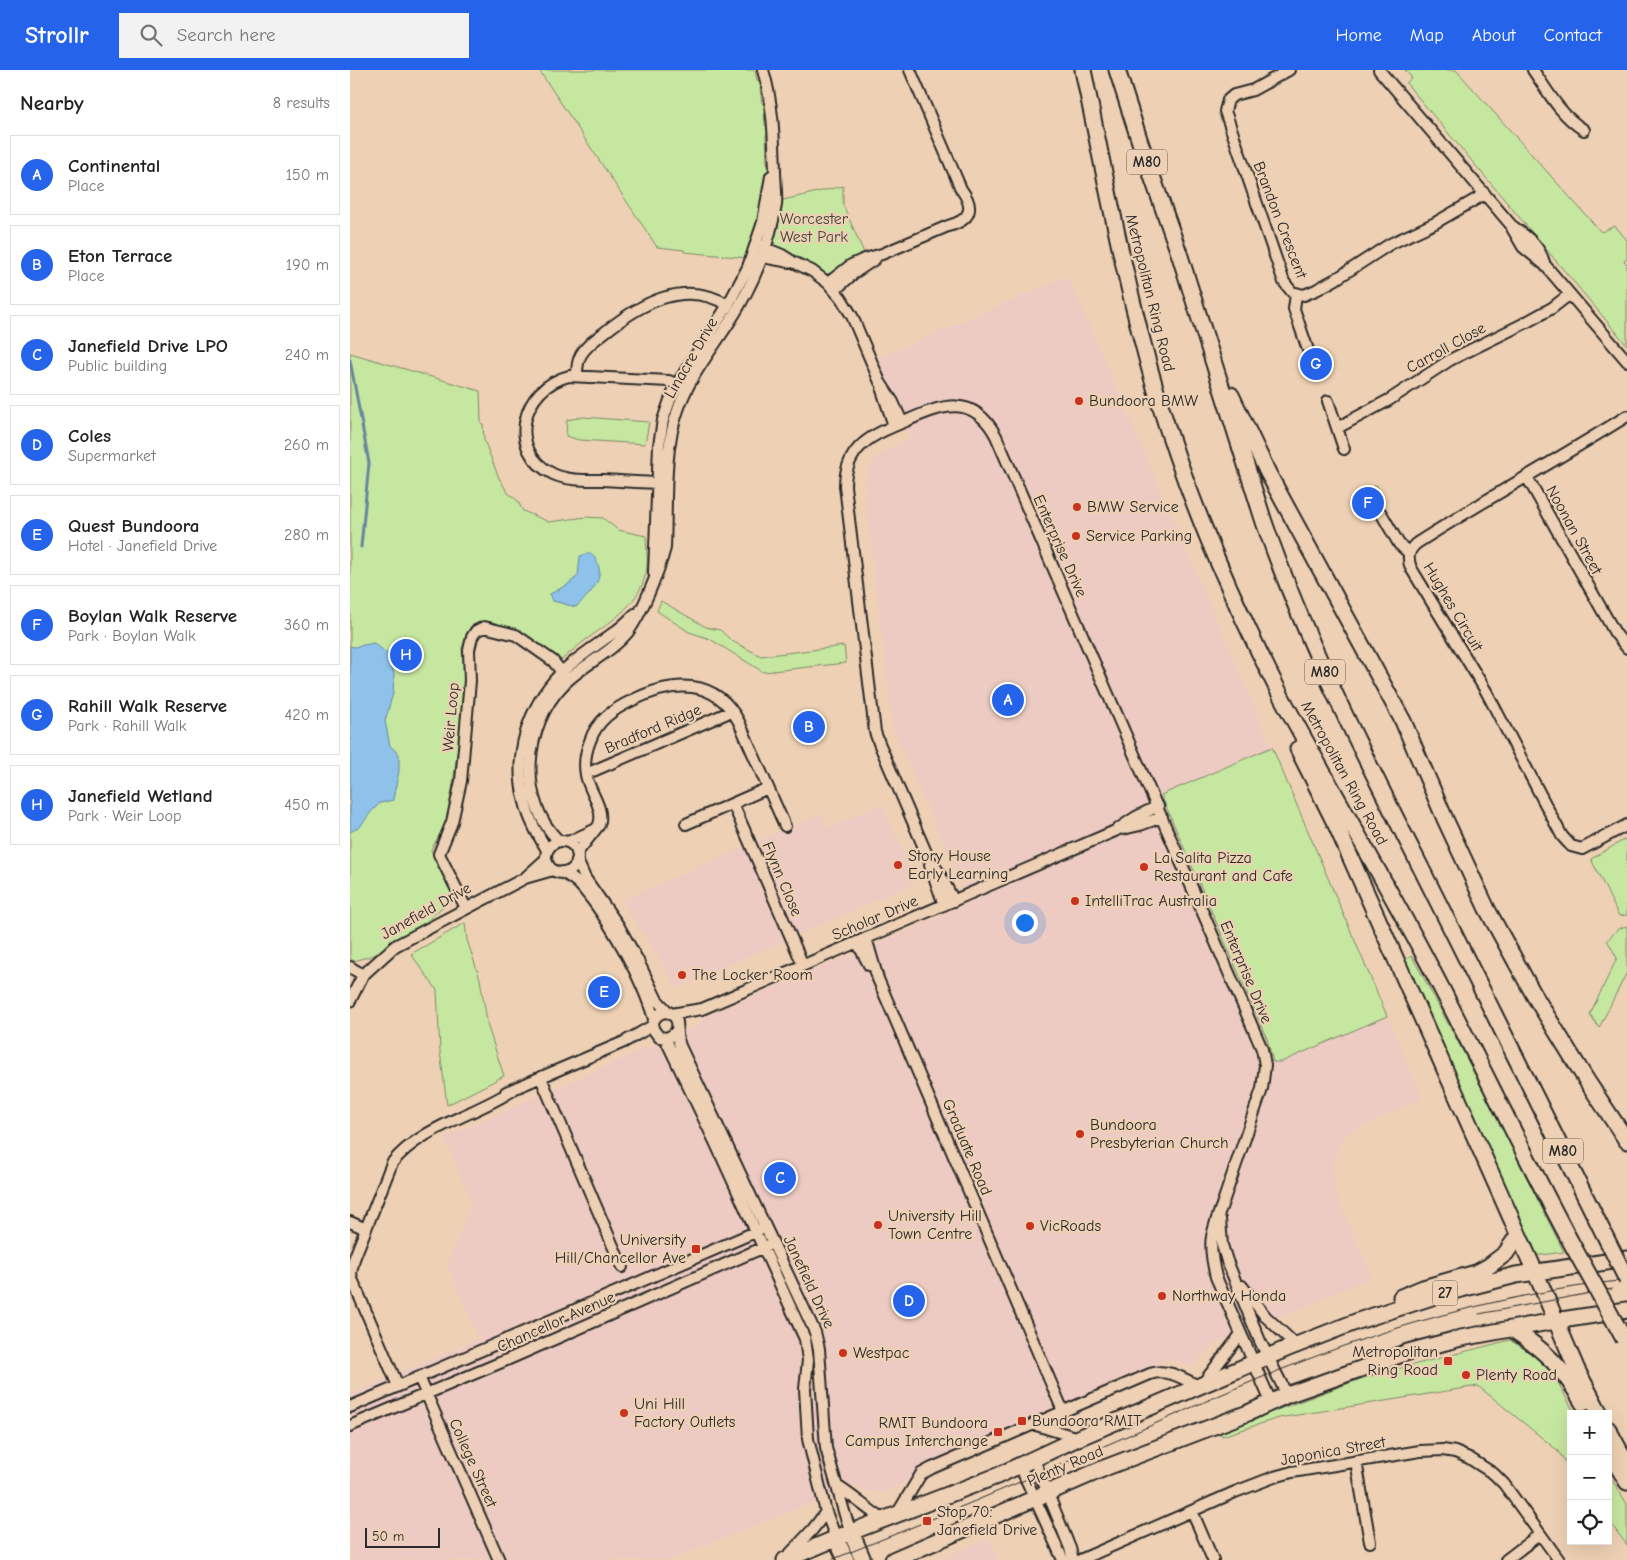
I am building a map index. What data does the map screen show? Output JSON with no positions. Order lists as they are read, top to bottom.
{
  "streets": {
    "highway": [
      "M80",
      "Metropolitan Ring Road",
      "Janefield Drive",
      "27",
      "Plenty Road"
    ],
    "street": [
      "Brandon Crescent",
      "Carroll Close",
      "Linacre Drive",
      "Noonan Street",
      "Enterprise Drive",
      "Hughes Circuit",
      "Weir Loop",
      "Bradford Ridge",
      "Flynn Close",
      "Scholar Drive",
      "Graduate Road",
      "Chancellor Avenue",
      "Japonica Street",
      "College Street"
    ]
  },
  "crossings": [
    ["Linacre Drive", "Weir Loop"],
    ["Linacre Drive", "Janefield Drive"],
    ["Noonan Street", "Hughes Circuit"],
    ["Enterprise Drive", "Scholar Drive"],
    ["Enterprise Drive", "Plenty Road"],
    ["Weir Loop", "Janefield Drive"],
    ["Flynn Close", "Scholar Drive"],
    ["Janefield Drive", "Scholar Drive"],
    ["Janefield Drive", "Chancellor Avenue"],
    ["Janefield Drive", "Plenty Road"],
    ["Scholar Drive", "Graduate Road"],
    ["Chancellor Avenue", "College Street"]
  ],
  "parks": ["Worcester West Park"],
  "places": {
    "other": [
      "Bundoora BMW",
      "BMW Service",
      "Service Parking",
      "Story House Early Learning",
      "La Salita Pizza Restaurant and Cafe",
      "IntelliTrac Australia",
      "The Locker Room",
      "Bundoora Presbyterian Church",
      "University Hill Town Centre",
      "VicRoads",
      "Northway Honda",
      "Westpac",
      "Plenty Road",
      "Uni Hill Factory Outlets"
    ],
    "transit": [
      "University Hill/Chancellor Ave",
      "Metropolitan Ring Road",
      "Bundoora RMIT",
      "RMIT Bundoora Campus Interchange",
      "Stop 70: Janefield Drive"
    ]
  },
  "scale_bar": "50 m",
  "page": {
    "header": "Strollr",
    "search": "Search here",
    "nav": [
      "Home",
      "Map",
      "About",
      "Contact"
    ],
    "heading": ["Nearby", "8 results"],
    "list": [
      {
        "mark": "A",
        "name": "Continental",
        "note": "Place",
        "value": "150 m"
      },
      {
        "mark": "B",
        "name": "Eton Terrace",
        "note": "Place",
        "value": "190 m"
      },
      {
        "mark": "C",
        "name": "Janefield Drive LPO",
        "note": "Public building",
        "value": "240 m"
      },
      {
        "mark": "D",
        "name": "Coles",
        "note": "Supermarket",
        "value": "260 m"
      },
      {
        "mark": "E",
        "name": "Quest Bundoora",
        "note": "Hotel · Janefield Drive",
        "value": "280 m"
      },
      {
        "mark": "F",
        "name": "Boylan Walk Reserve",
        "note": "Park · Boylan Walk",
        "value": "360 m"
      },
      {
        "mark": "G",
        "name": "Rahill Walk Reserve",
        "note": "Park · Rahill Walk",
        "value": "420 m"
      },
      {
        "mark": "H",
        "name": "Janefield Wetland",
        "note": "Park · Weir Loop",
        "value": "450 m"
      }
    ],
    "pins": [
      "G",
      "F",
      "H",
      "A",
      "B",
      "E",
      "C",
      "D"
    ],
    "map_buttons": ["+", "−"],
    "scale": "50 m"
  }
}
